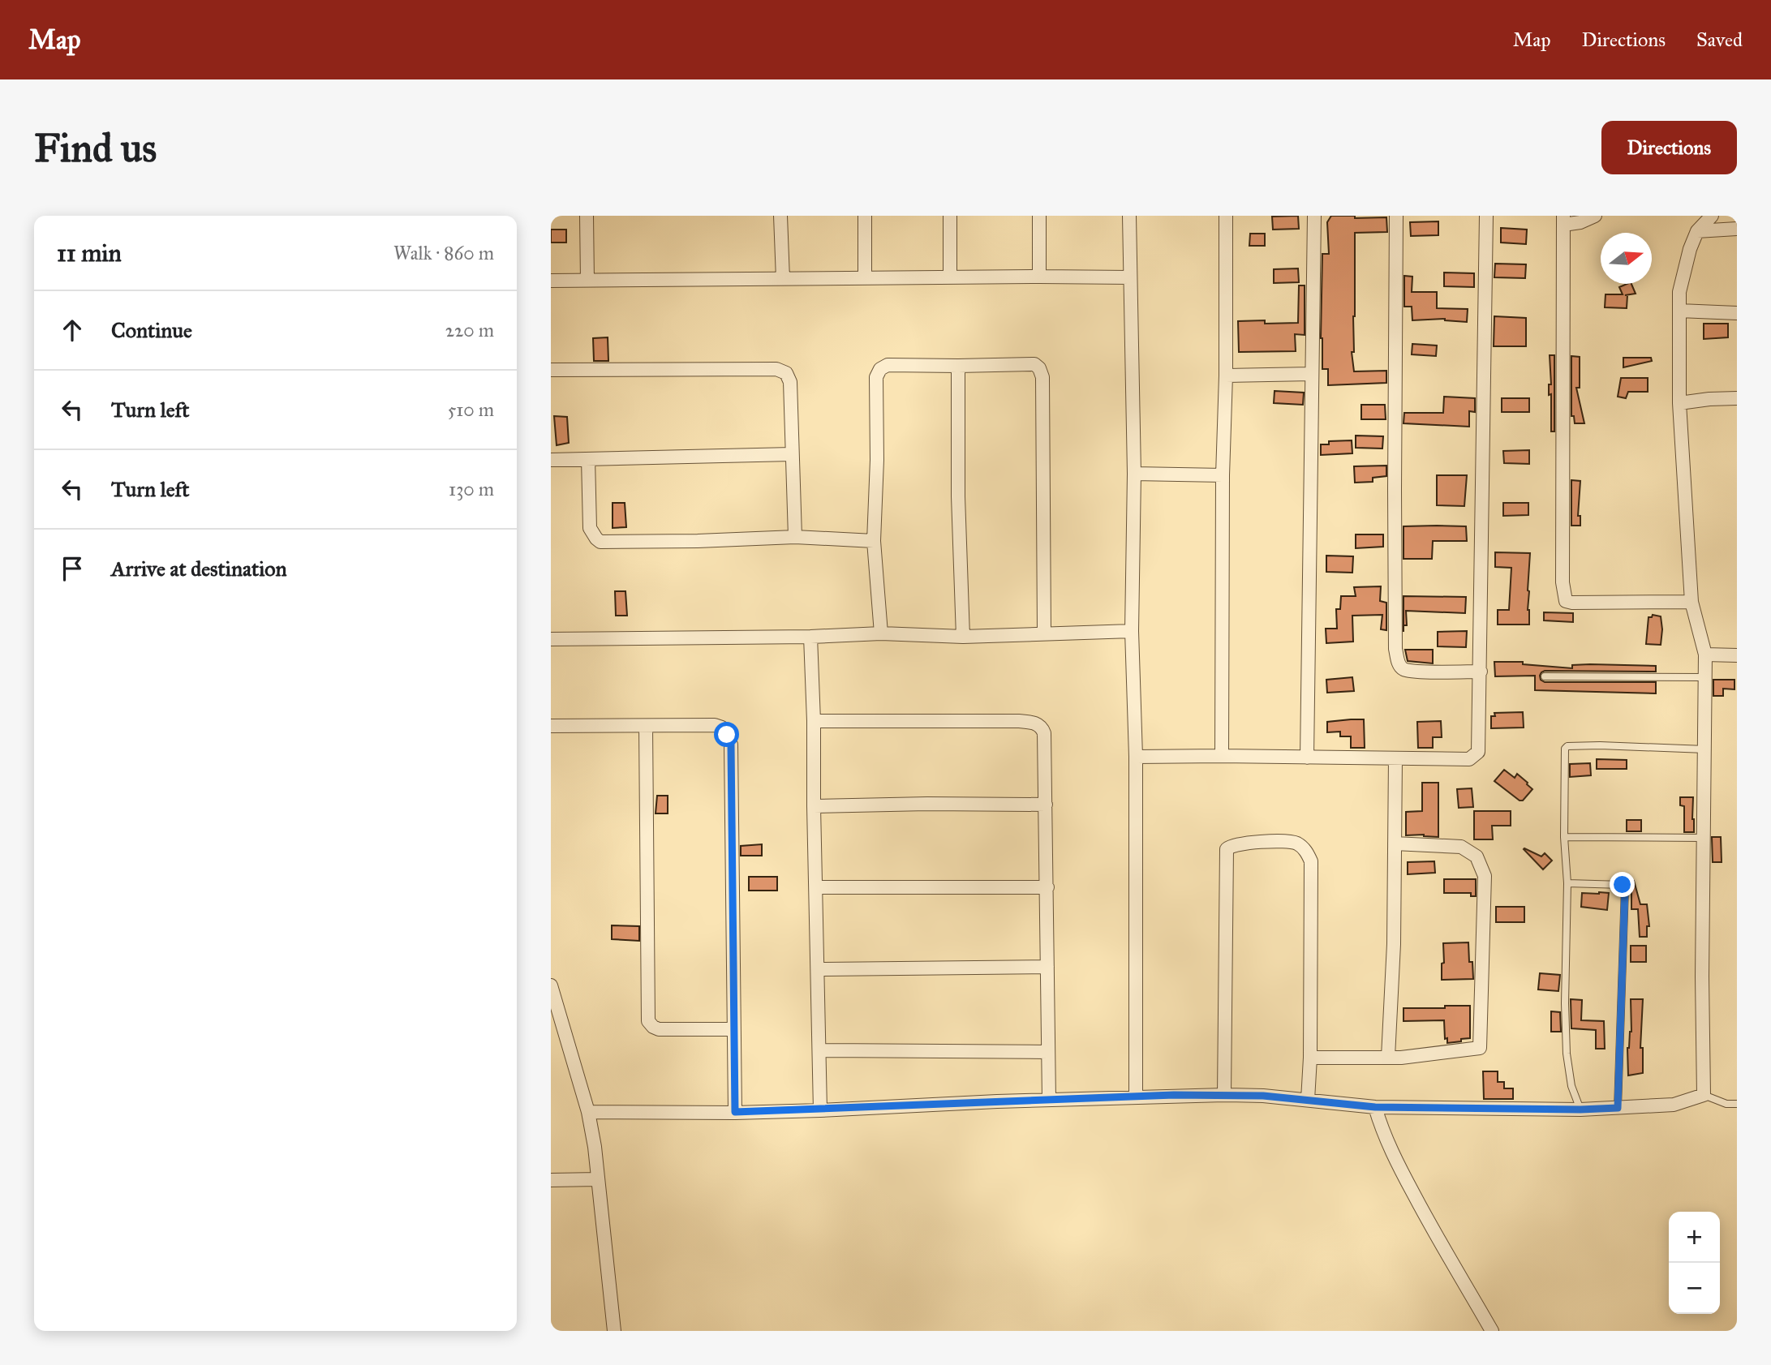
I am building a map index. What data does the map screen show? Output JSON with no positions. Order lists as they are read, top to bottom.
{
  "north": "right",
  "page": {
    "header": "Map",
    "nav": ["Map", "Directions", "Saved"],
    "buttons": "Directions",
    "title": "Find us",
    "heading": ["11 min", "Walk · 860 m"],
    "list": [
      ["Continue", "220 m"],
      ["Turn left", "510 m"],
      ["Turn left", "130 m"],
      "Arrive at destination"
    ],
    "map_buttons": ["+", "−"]
  }
}
